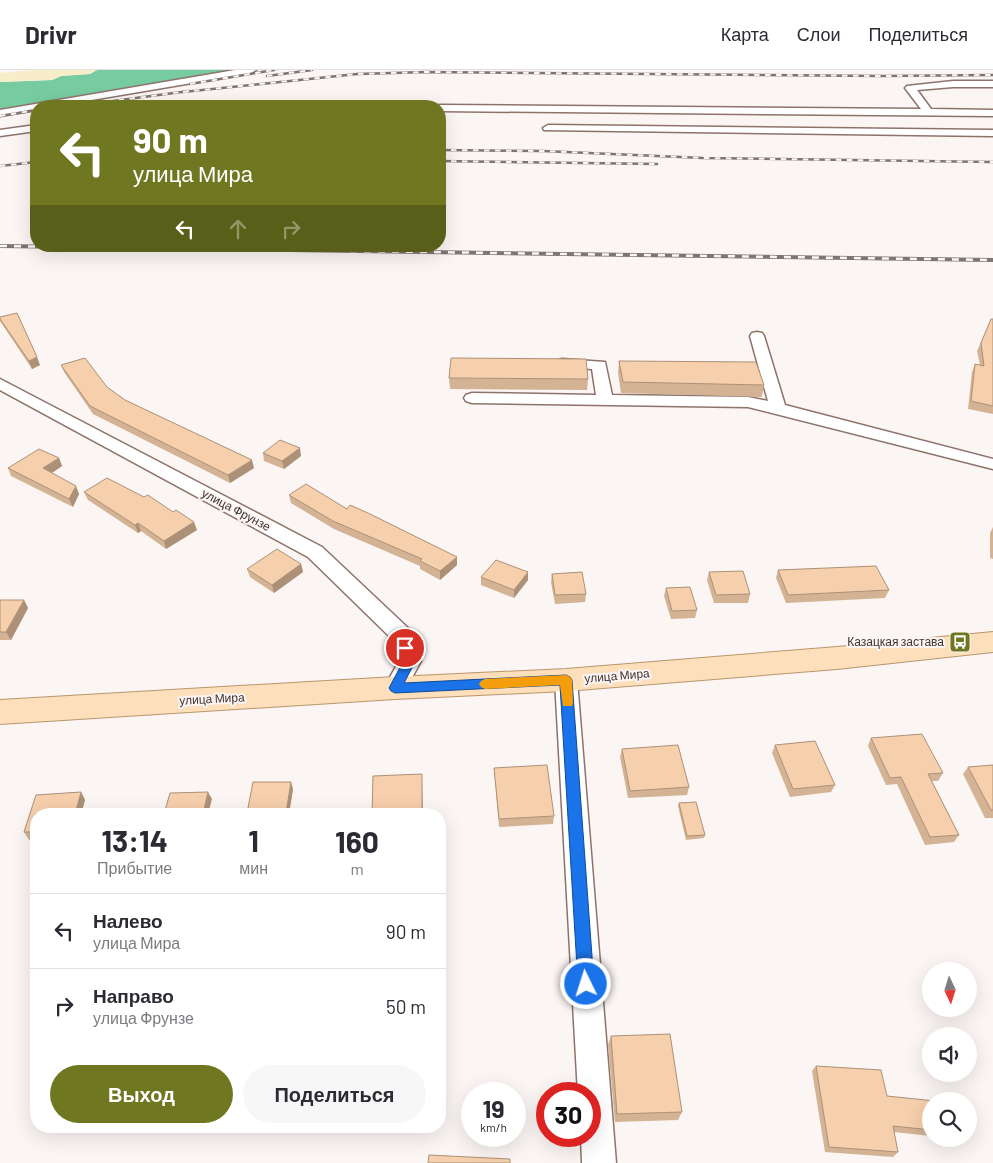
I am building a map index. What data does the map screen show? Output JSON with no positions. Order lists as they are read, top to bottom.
{
  "streets": {
    "main road": ["улица Мира"],
    "street": ["улица Фрунзе"]
  },
  "crossings": [
    ["улица Фрунзе", "улица Мира"]
  ],
  "places": {
    "bus stop": ["Казацкая застава"]
  },
  "north": "bottom",
  "page": {
    "header": "Drivr",
    "nav": ["Карта", "Слои", "Поделиться"],
    "turn": ["90 m", "улица Мира"],
    "eta": [
      "13:14",
      "Прибытие",
      "1",
      "мин",
      "160",
      "m"
    ],
    "list": [
      {
        "name": "Налево",
        "note": "улица Мира",
        "value": "90 m"
      },
      {
        "name": "Направо",
        "note": "улица Фрунзе",
        "value": "50 m"
      }
    ],
    "buttons": ["Выход", "Поделиться"],
    "speed": "19 km/h",
    "limit": "30"
  }
}
